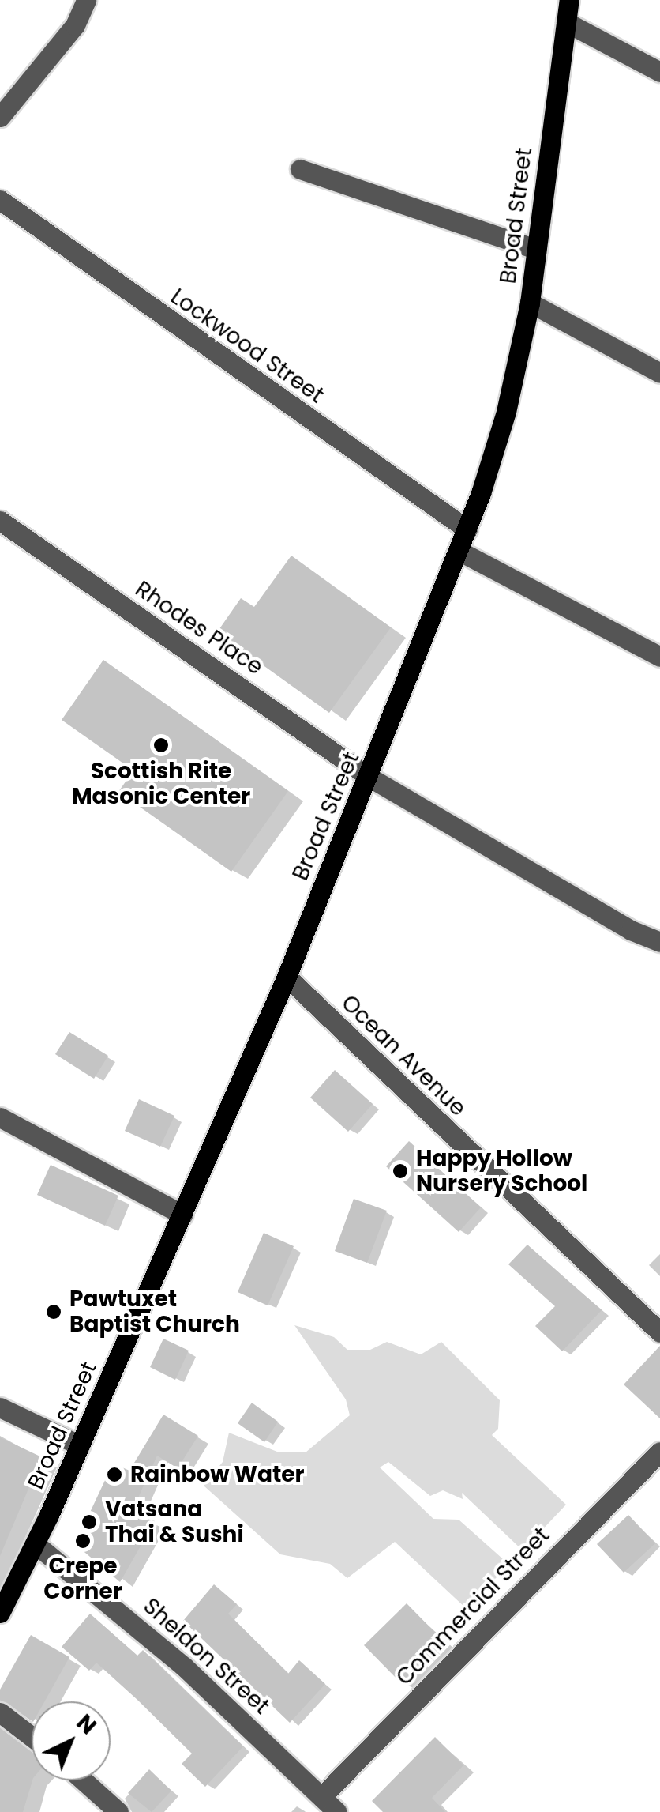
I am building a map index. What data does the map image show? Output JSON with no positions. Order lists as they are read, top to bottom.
{
  "streets": {
    "main road": ["Broad Street"],
    "street": [
      "Lockwood Street",
      "Rhodes Place",
      "Ocean Avenue",
      "Commercial Street",
      "Sheldon Street"
    ]
  },
  "crossings": [
    ["Broad Street", "Lockwood Street"],
    ["Broad Street", "Rhodes Place"],
    ["Broad Street", "Ocean Avenue"],
    ["Broad Street", "Sheldon Street"],
    ["Commercial Street", "Sheldon Street"]
  ],
  "places": [
    "Scottish Rite Masonic Center",
    "Happy Hollow Nursery School",
    "Pawtuxet Baptist Church",
    "Rainbow Water",
    "Vatsana Thai & Sushi",
    "Crepe Corner"
  ],
  "north": "top right"
}
